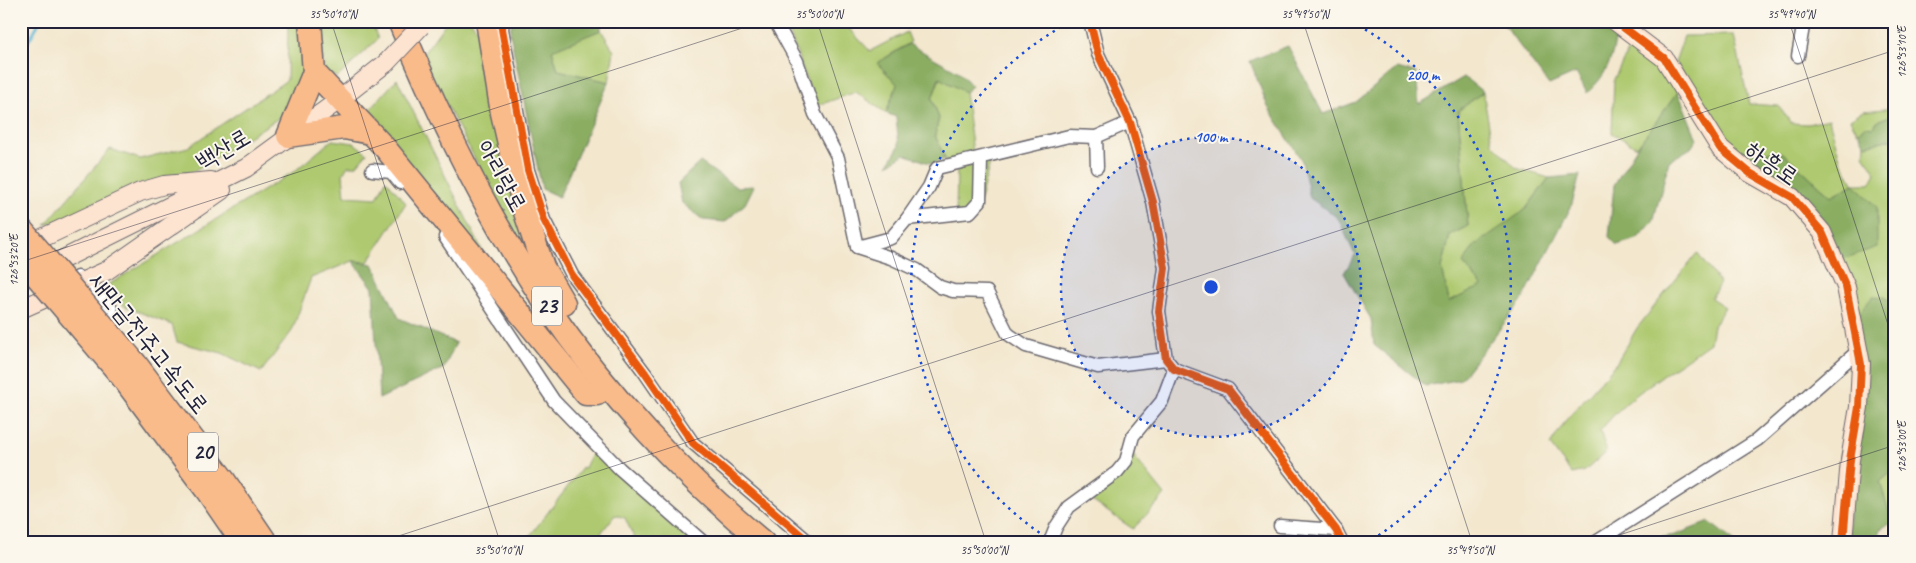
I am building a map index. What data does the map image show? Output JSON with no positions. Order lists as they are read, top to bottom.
{
  "streets": {
    "highway": [
      "아리랑로",
      "23",
      "새만금전주고속도로",
      "20"
    ],
    "main road": ["백산로", "하흥로"]
  },
  "crossings": [
    ["백산로", "아리랑로"]
  ],
  "coordinates": [
    "35°50'10\"N",
    "35°50'00\"N",
    "35°49'50\"N",
    "35°49'40\"N",
    "126°53'10\"E",
    "126°53'20\"E",
    "126°53'00\"E"
  ],
  "rings": ["200 m", "100 m"]
}
